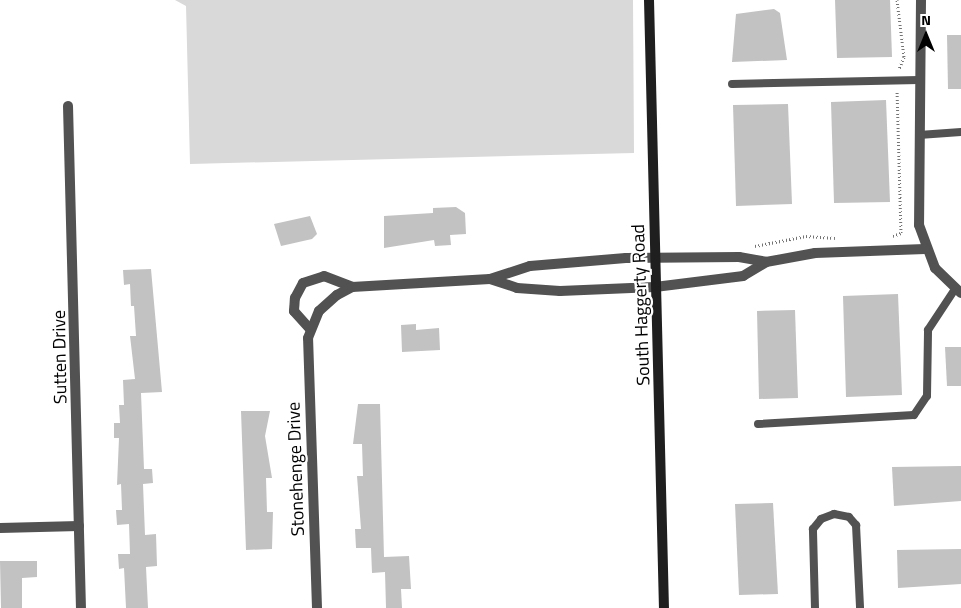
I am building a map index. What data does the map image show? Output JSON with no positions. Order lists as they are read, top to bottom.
{
  "streets": {
    "main road": ["South Haggerty Road"],
    "street": ["Sutten Drive", "Stonehenge Drive"]
  },
  "north": "top"
}
